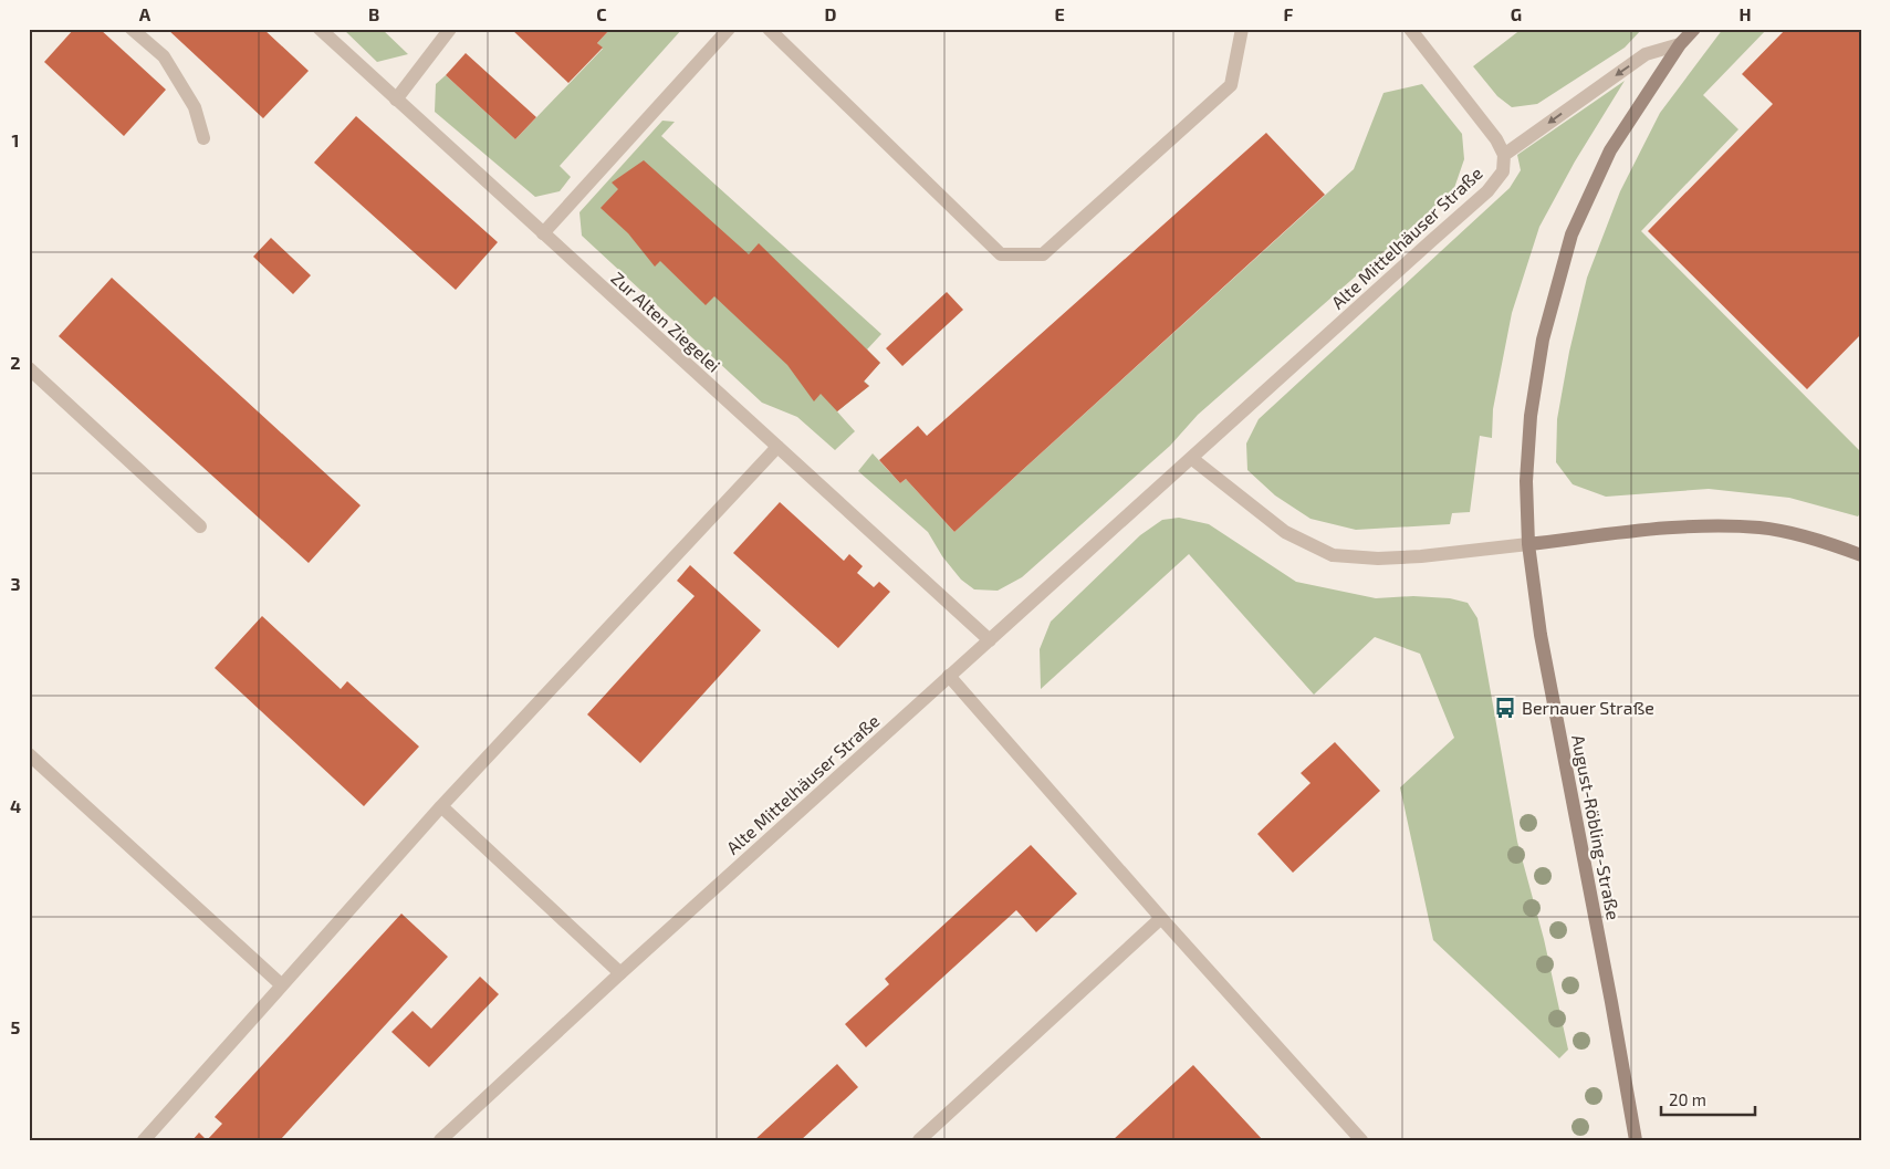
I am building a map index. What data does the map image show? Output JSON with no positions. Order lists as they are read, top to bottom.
{
  "streets": {
    "street": ["Alte Mittelhäuser Straße", "Zur Alten Ziegelei", "August-Röbling-Straße"]
  },
  "crossings": [
    ["Alte Mittelhäuser Straße", "Zur Alten Ziegelei"]
  ],
  "places": {
    "bus stop": ["Bernauer Straße"]
  },
  "scale_bar": "20 m",
  "grid": {
    "columns": [
      "A",
      "B",
      "C",
      "D",
      "E",
      "F",
      "G",
      "H"
    ],
    "rows": [
      "1",
      "2",
      "3",
      "4",
      "5"
    ]
  }
}
